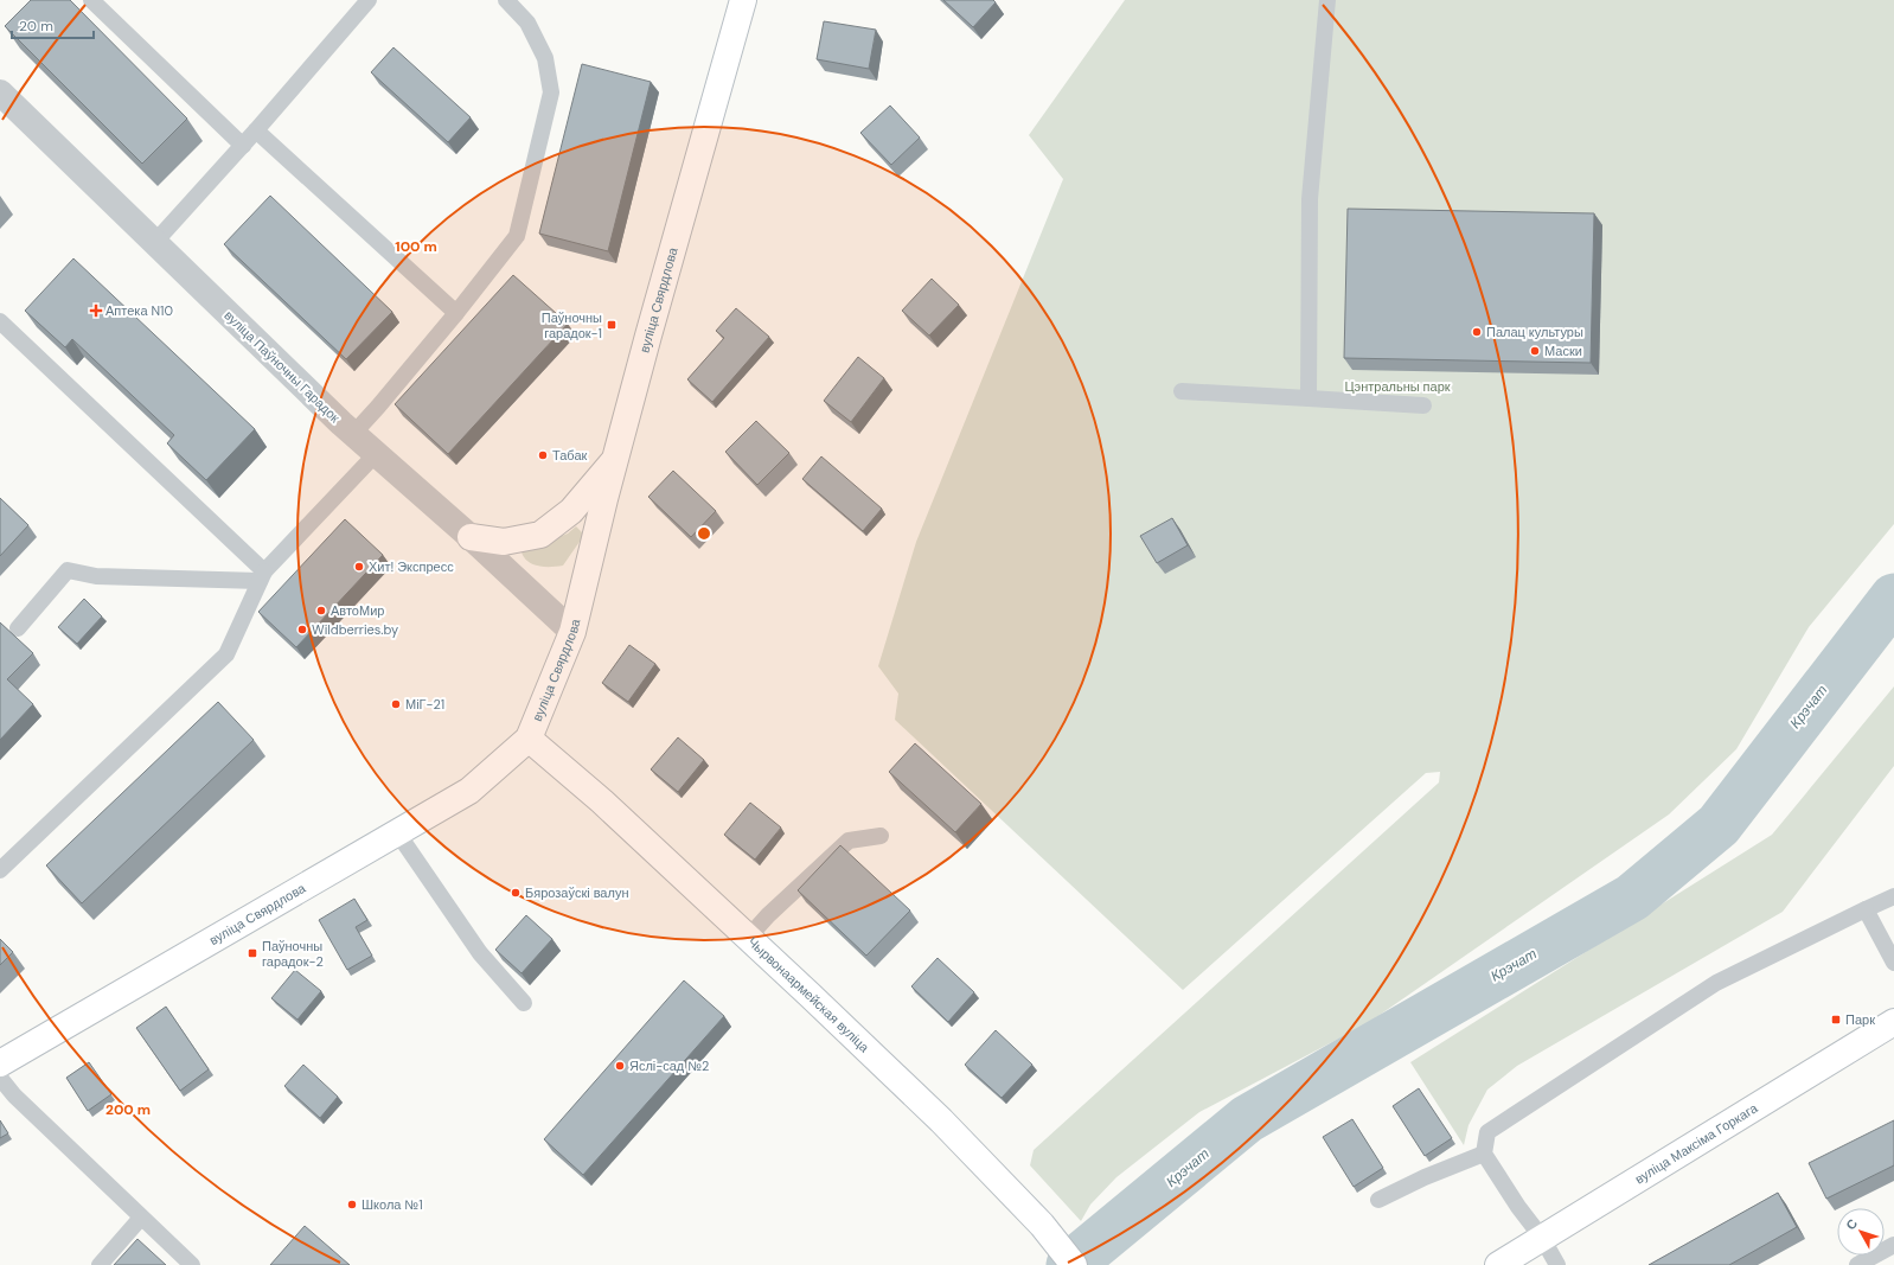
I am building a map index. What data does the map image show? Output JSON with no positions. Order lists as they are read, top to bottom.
{
  "streets": {
    "main road": ["вуліца Свярдлова", "Чырвонаармейская вуліца", "вуліца Максіма Горкага"],
    "street": ["вуліца Паўночны Гарадок"]
  },
  "crossings": [
    ["вуліца Свярдлова", "вуліца Паўночны Гарадок"],
    ["вуліца Свярдлова", "Чырвонаармейская вуліца"]
  ],
  "water": ["Крэчат"],
  "parks": ["Цэнтральны парк"],
  "places": {
    "health": ["Аптека N10"],
    "transit": ["Паўночны гарадок-1", "Паўночны гарадок-2", "Парк"],
    "other": [
      "Палац культуры",
      "Маски",
      "Табак",
      "Хит! Экспресс",
      "АвтоМир",
      "Wildberries.by",
      "МіГ-21",
      "Бярозаўскі валун",
      "Яслі-сад №2",
      "Школа №1"
    ]
  },
  "scale_bar": "20 m",
  "north": "top left",
  "rings": ["100 m", "200 m"]
}
